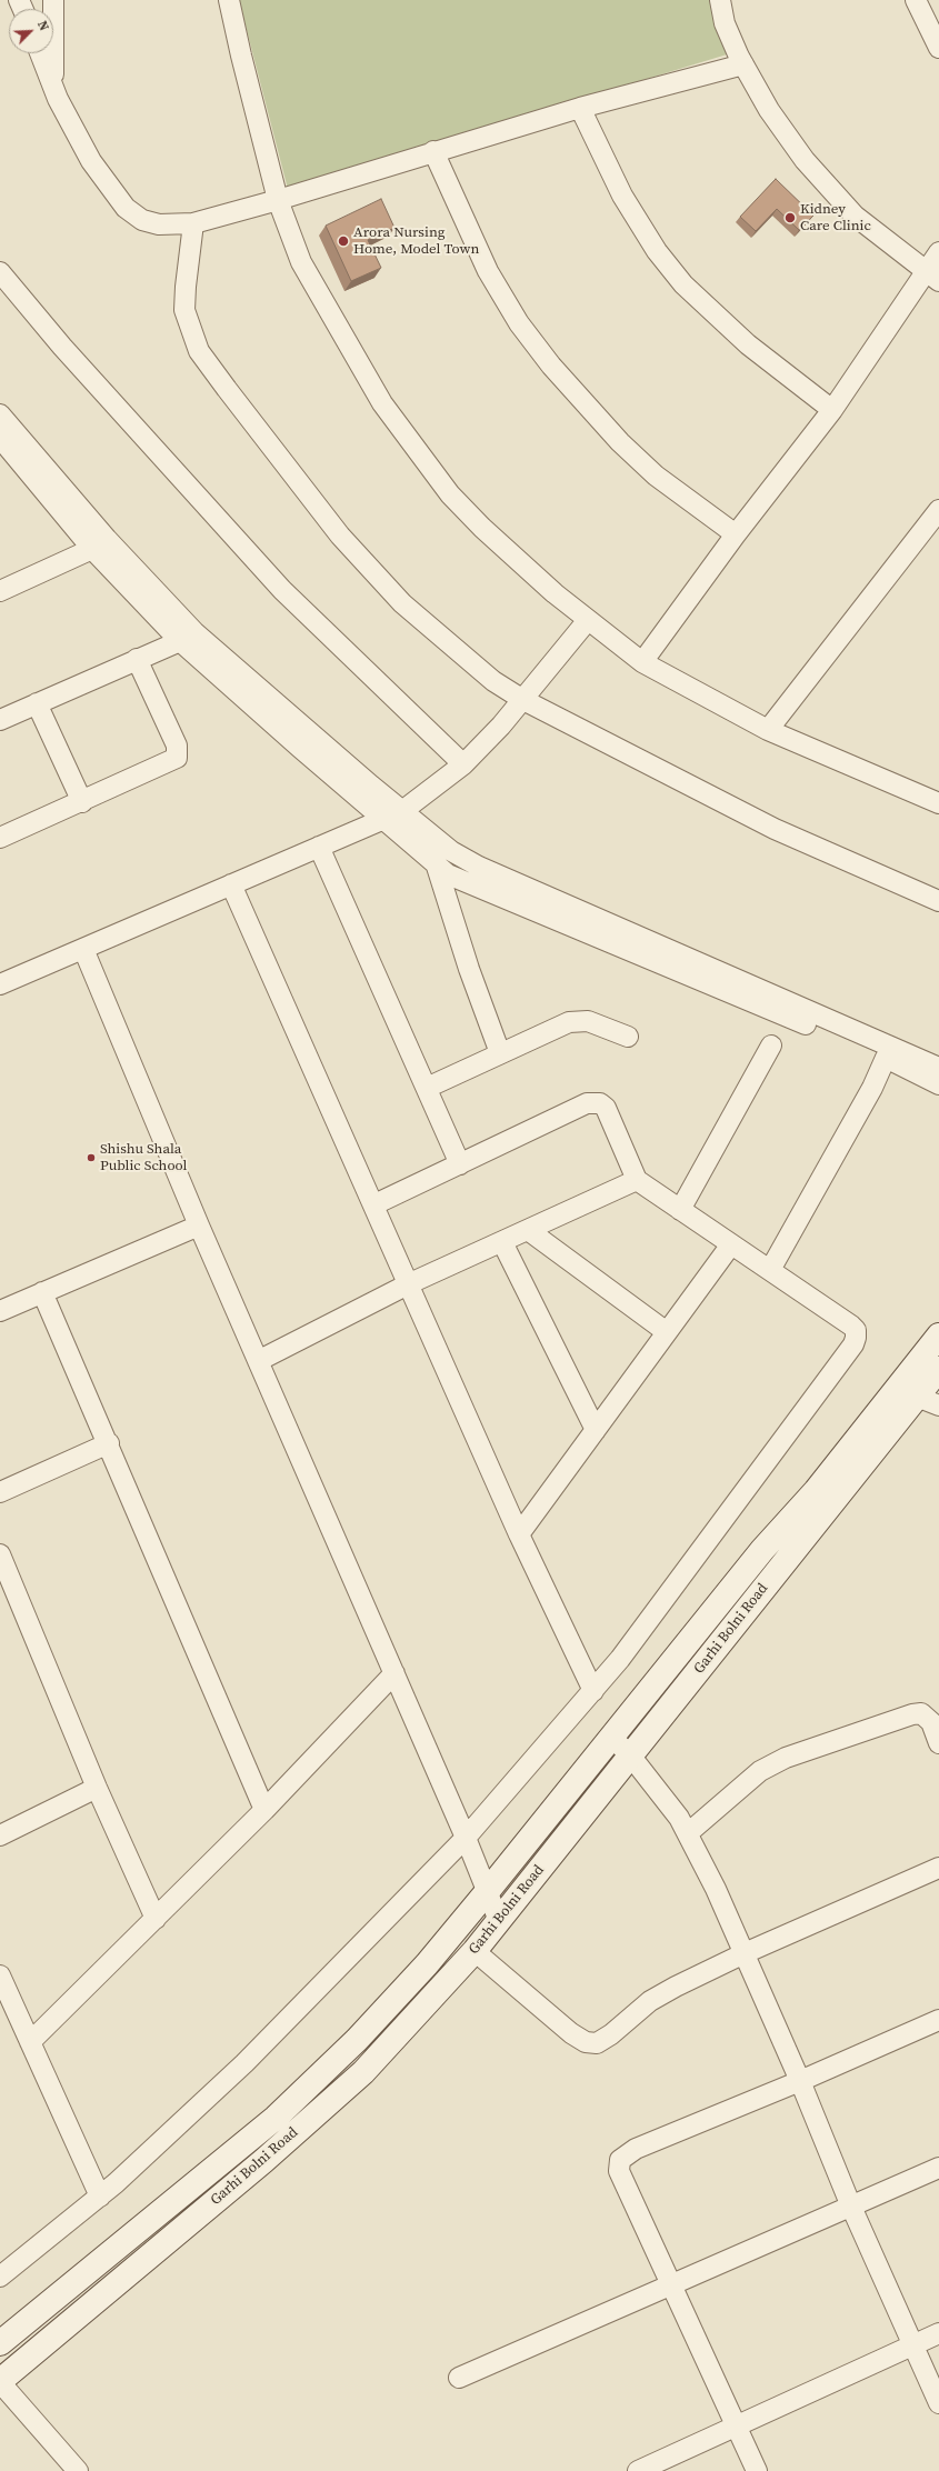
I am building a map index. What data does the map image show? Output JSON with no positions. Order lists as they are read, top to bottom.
{
  "streets": {
    "main road": ["Garhi Bolni Road"]
  },
  "places": ["Kidney Care Clinic", "Arora Nursing Home, Model Town", "Shishu Shala Public School"],
  "north": "top right"
}
